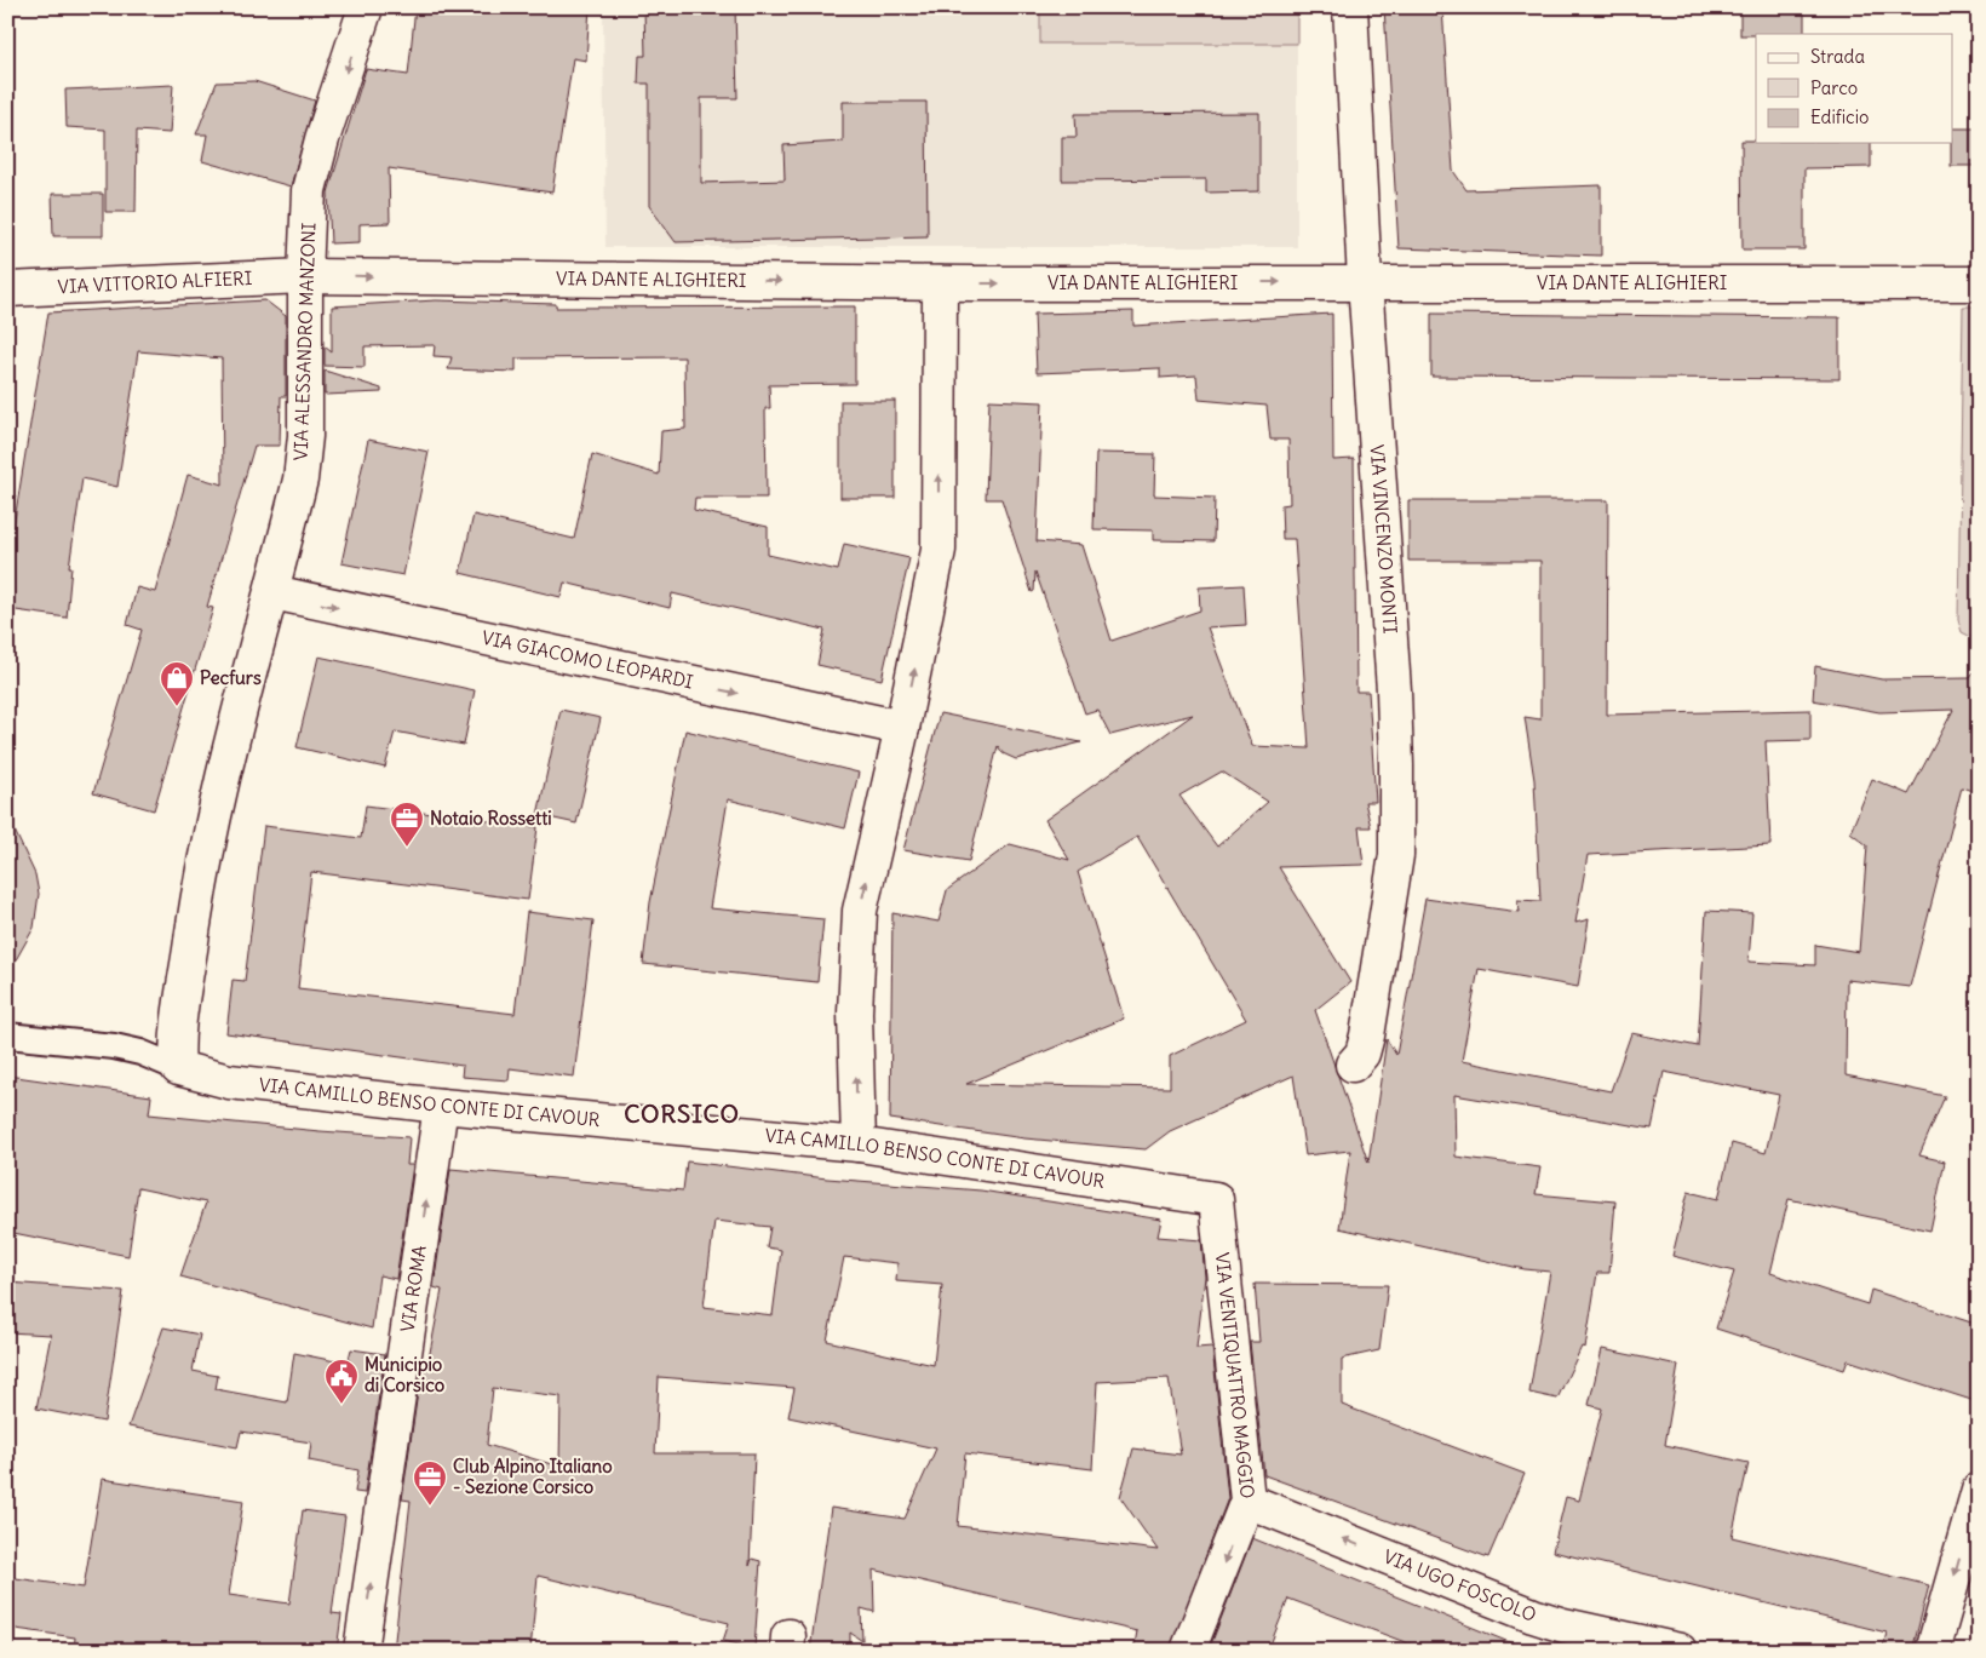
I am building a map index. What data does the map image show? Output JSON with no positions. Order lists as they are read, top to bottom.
{
  "streets": {
    "street": [
      "VIA DANTE ALIGHIERI",
      "VIA VITTORIO ALFIERI",
      "VIA ALESSANDRO MANZONI",
      "VIA VINCENZO MONTI",
      "VIA GIACOMO LEOPARDI",
      "VIA CAMILLO BENSO CONTE DI CAVOUR",
      "VIA ROMA",
      "VIA VENTIQUATTRO MAGGIO",
      "VIA UGO FOSCOLO"
    ]
  },
  "crossings": [
    ["VIA DANTE ALIGHIERI", "VIA VITTORIO ALFIERI"],
    ["VIA DANTE ALIGHIERI", "VIA ALESSANDRO MANZONI"],
    ["VIA DANTE ALIGHIERI", "VIA VINCENZO MONTI"],
    ["VIA VITTORIO ALFIERI", "VIA ALESSANDRO MANZONI"],
    ["VIA ALESSANDRO MANZONI", "VIA GIACOMO LEOPARDI"],
    ["VIA ALESSANDRO MANZONI", "VIA CAMILLO BENSO CONTE DI CAVOUR"],
    ["VIA CAMILLO BENSO CONTE DI CAVOUR", "VIA ROMA"],
    ["VIA CAMILLO BENSO CONTE DI CAVOUR", "VIA VENTIQUATTRO MAGGIO"],
    ["VIA VENTIQUATTRO MAGGIO", "VIA UGO FOSCOLO"]
  ],
  "one_way": [
    "VIA DANTE ALIGHIERI",
    "VIA GIACOMO LEOPARDI",
    "VIA ROMA",
    "VIA UGO FOSCOLO"
  ],
  "districts": ["CORSICO"],
  "places": {
    "shop": ["Pecfurs"],
    "office": ["Notaio Rossetti", "Club Alpino Italiano - Sezione Corsico"],
    "public building": ["Municipio di Corsico"]
  },
  "legend": ["Strada", "Parco", "Edificio"]
}
